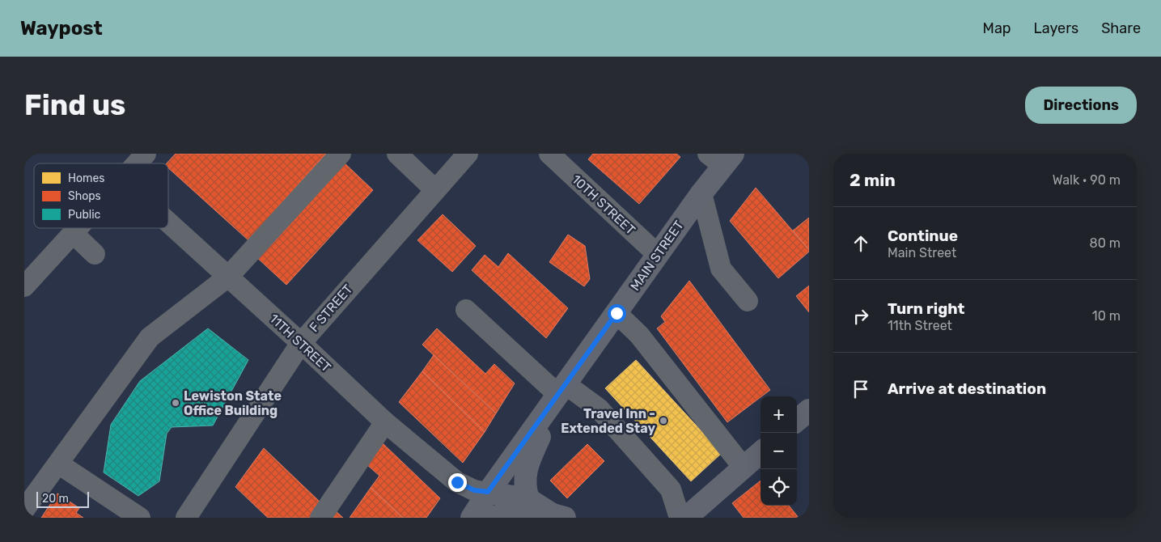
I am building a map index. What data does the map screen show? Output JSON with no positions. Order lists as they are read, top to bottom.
{
  "streets": {
    "main road": ["MAIN STREET"],
    "street": ["10TH STREET", "F STREET", "11TH STREET"]
  },
  "crossings": [
    ["10TH STREET", "MAIN STREET"],
    ["MAIN STREET", "11TH STREET"],
    ["F STREET", "11TH STREET"]
  ],
  "places": ["Lewiston State Office Building", "Travel Inn - Extended Stay"],
  "legend": ["Homes", "Shops", "Public"],
  "scale_bar": "20 m",
  "page": {
    "header": "Waypost",
    "nav": ["Map", "Layers", "Share"],
    "buttons": "Directions",
    "title": "Find us",
    "heading": ["2 min", "Walk · 90 m"],
    "list": [
      ["Continue", "Main Street", "80 m"],
      ["Turn right", "11th Street", "10 m"],
      "Arrive at destination"
    ],
    "map_buttons": ["+", "−"],
    "scale": "20 m"
  }
}
